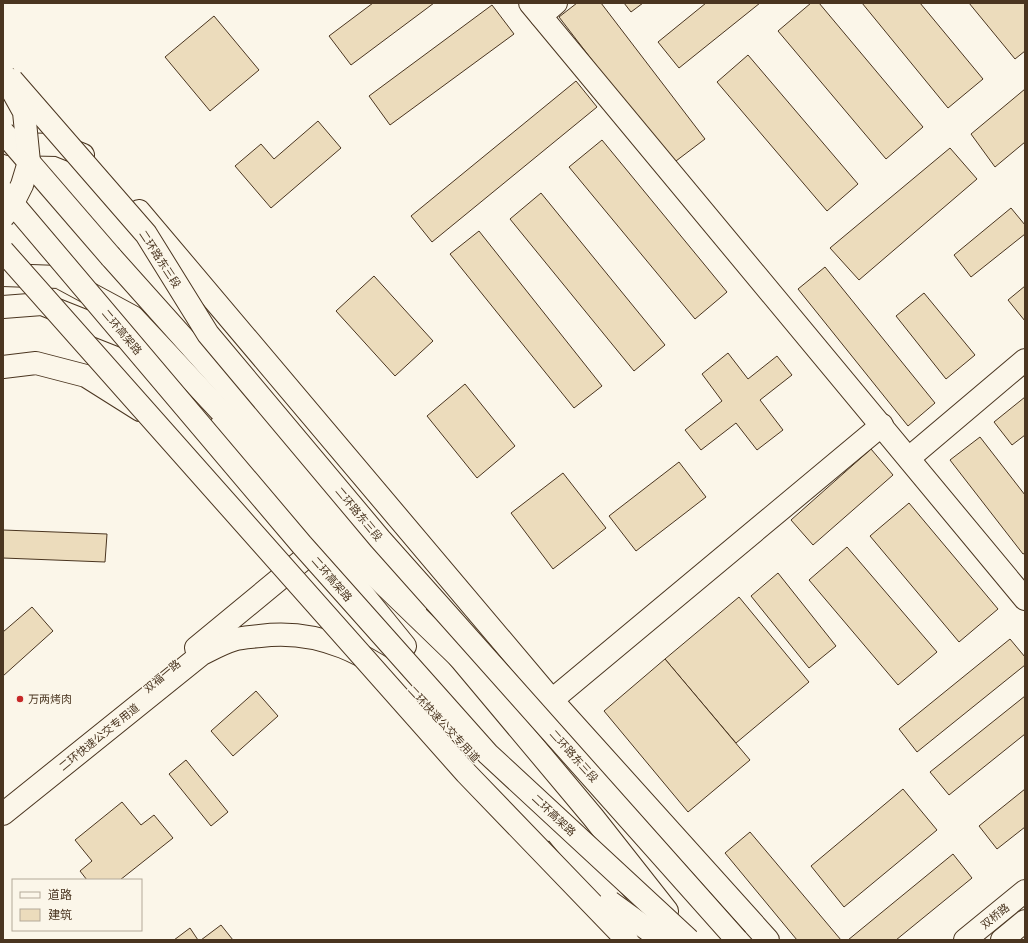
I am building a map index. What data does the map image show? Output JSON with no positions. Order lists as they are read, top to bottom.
{
  "streets": {
    "main road": [
      "二环路东三段",
      "二环高架路",
      "双福一路",
      "二环快速公交专用道",
      "双桥路"
    ]
  },
  "crossings": [
    ["二环路东三段", "二环高架路"]
  ],
  "places": ["万两烤肉"],
  "legend": ["道路", "建筑"]
}
